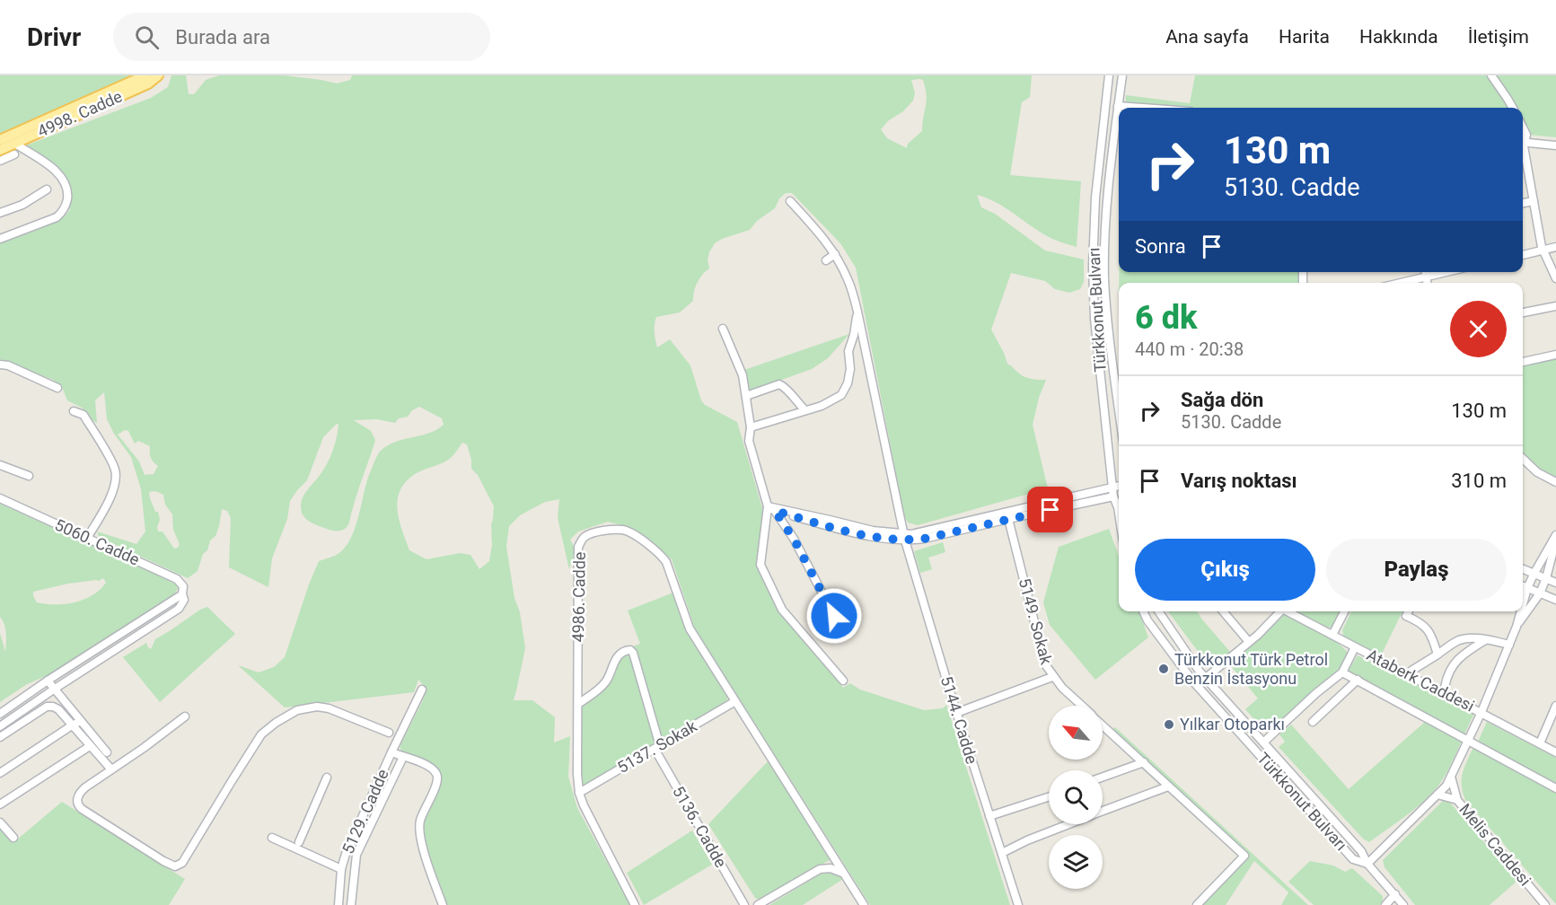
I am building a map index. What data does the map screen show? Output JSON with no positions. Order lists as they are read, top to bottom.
{
  "streets": {
    "main road": ["4998. Cadde"],
    "street": [
      "Türkkonut Bulvarı",
      "5060. Cadde",
      "4986. Cadde",
      "5149. Sokak",
      "Ataberk Caddesi",
      "5144. Cadde",
      "5137. Sokak",
      "5129. Cadde",
      "5136. Cadde",
      "Melis Caddesi"
    ]
  },
  "crossings": [
    ["4986. Cadde", "5137. Sokak"],
    ["4986. Cadde", "5136. Cadde"],
    ["5137. Sokak", "5136. Cadde"]
  ],
  "places": ["Türkkonut Türk Petrol Benzin İstasyonu", "Yılkar Otoparkı"],
  "north": "top left",
  "page": {
    "header": "Drivr",
    "search": "Burada ara",
    "nav": [
      "Ana sayfa",
      "Harita",
      "Hakkında",
      "İletişim"
    ],
    "turn": ["130 m", "5130. Cadde"],
    "then": "Sonra",
    "heading": ["6 dk", "440 m · 20:38"],
    "list": [
      {
        "name": "Sağa dön",
        "note": "5130. Cadde",
        "value": "130 m"
      },
      {
        "name": "Varış noktası",
        "value": "310 m"
      }
    ],
    "buttons": ["Çıkış", "Paylaş"]
  }
}
